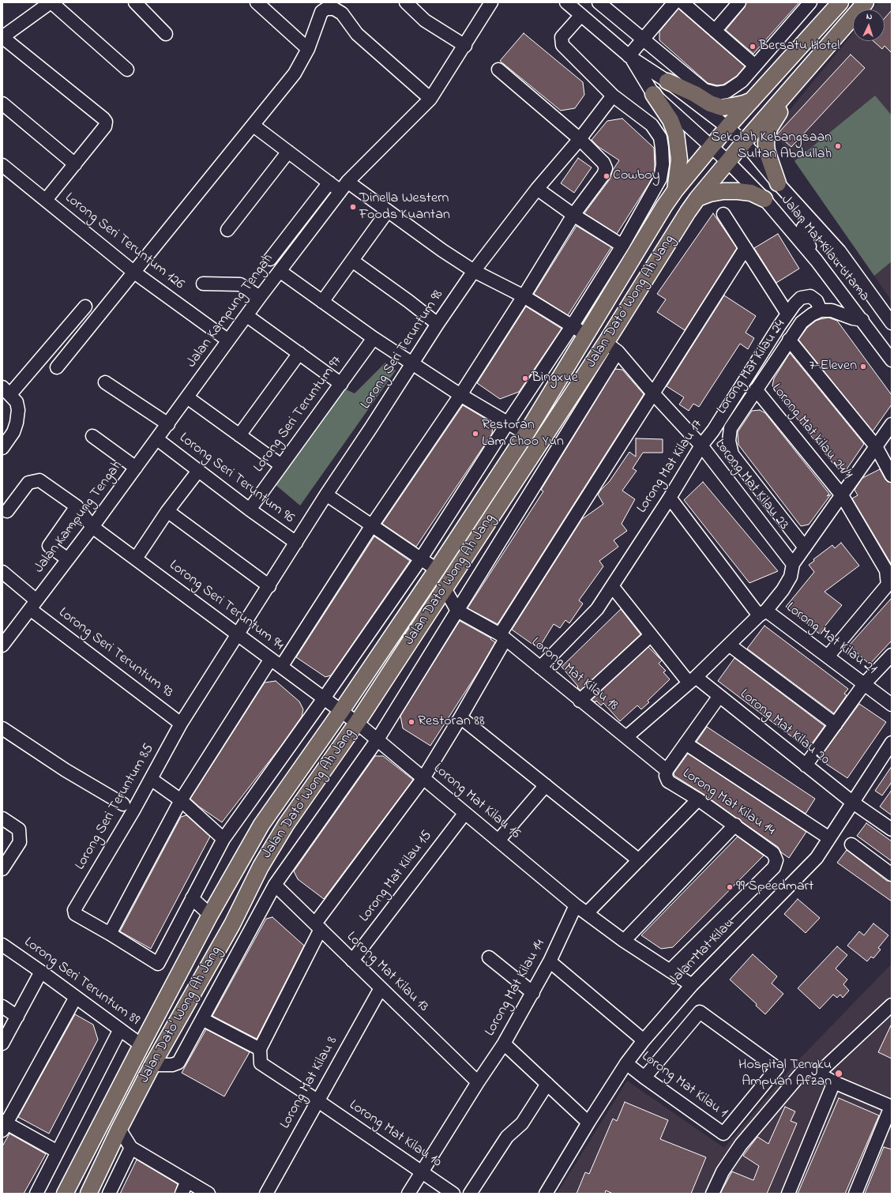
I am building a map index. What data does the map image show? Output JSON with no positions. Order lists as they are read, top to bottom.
{
  "streets": {
    "main road": ["Jalan Dato' Wong Ah Jang"],
    "street": [
      "Lorong Seri Teruntum 126",
      "Jalan Mat Kilau Utama",
      "Jalan Kampung Tengah",
      "Lorong Seri Teruntum 98",
      "Lorong Mat Kilau 24",
      "Lorong Seri Teruntum 97",
      "Lorong Mat kilau 24/1",
      "Lorong Mat Kilau 17",
      "Lorong Seri Teruntum 96",
      "Lorong Mat Kilau 23",
      "Lorong Seri Teruntum 94",
      "Lorong Mat Kilau 21",
      "Lorong Seri Teruntum 93",
      "Lorong Mat Kilau 18",
      "Lorong Mat Kilau 20",
      "Lorong Mat Kilau 16",
      "Lorong Mat Kilau 14",
      "Lorong Seri Teruntum 85",
      "Lorong Mat Kilau 15",
      "Jalan Mat Kilau",
      "Lorong Mat Kilau 13",
      "Lorong Seri Teruntum 89",
      "Lorong Mat Kilau 8",
      "Lorong Mat Kilau 1",
      "Lorong Mat Kilau 10"
    ]
  },
  "crossings": [
    ["Lorong Seri Teruntum 126", "Jalan Kampung Tengah"],
    ["Jalan Mat Kilau Utama", "Jalan Dato' Wong Ah Jang"],
    ["Jalan Dato' Wong Ah Jang", "Lorong Mat Kilau 23"],
    ["Jalan Dato' Wong Ah Jang", "Lorong Seri Teruntum 94"],
    ["Jalan Dato' Wong Ah Jang", "Lorong Mat Kilau 16"],
    ["Jalan Dato' Wong Ah Jang", "Lorong Seri Teruntum 89"],
    ["Jalan Kampung Tengah", "Lorong Seri Teruntum 96"],
    ["Jalan Kampung Tengah", "Lorong Seri Teruntum 94"],
    ["Jalan Kampung Tengah", "Lorong Seri Teruntum 93"],
    ["Lorong Seri Teruntum 98", "Lorong Seri Teruntum 96"],
    ["Lorong Seri Teruntum 98", "Lorong Seri Teruntum 94"],
    ["Lorong Seri Teruntum 98", "Lorong Seri Teruntum 85"],
    ["Lorong Mat Kilau 24", "Lorong Mat kilau 24/1"],
    ["Lorong Mat Kilau 24", "Lorong Mat Kilau 17"],
    ["Lorong Seri Teruntum 97", "Lorong Seri Teruntum 96"],
    ["Lorong Mat kilau 24/1", "Lorong Mat Kilau 21"],
    ["Lorong Mat Kilau 17", "Lorong Mat Kilau 23"],
    ["Lorong Mat Kilau 17", "Lorong Mat Kilau 21"],
    ["Lorong Mat Kilau 17", "Lorong Mat Kilau 18"],
    ["Lorong Mat Kilau 17", "Lorong Mat Kilau 20"],
    ["Lorong Seri Teruntum 94", "Lorong Mat Kilau 16"],
    ["Lorong Seri Teruntum 94", "Lorong Seri Teruntum 85"],
    ["Lorong Seri Teruntum 93", "Lorong Seri Teruntum 85"],
    ["Lorong Mat Kilau 18", "Lorong Mat Kilau 14"],
    ["Lorong Mat Kilau 20", "Jalan Mat Kilau"],
    ["Lorong Mat Kilau 16", "Lorong Mat Kilau 14"],
    ["Lorong Mat Kilau 16", "Lorong Mat Kilau 15"],
    ["Lorong Mat Kilau 16", "Jalan Mat Kilau"],
    ["Lorong Mat Kilau 14", "Jalan Mat Kilau"],
    ["Lorong Mat Kilau 14", "Lorong Mat Kilau 13"],
    ["Lorong Mat Kilau 14", "Lorong Mat Kilau 10"],
    ["Lorong Mat Kilau 15", "Lorong Mat Kilau 13"],
    ["Jalan Mat Kilau", "Lorong Mat Kilau 1"],
    ["Lorong Mat Kilau 13", "Lorong Mat Kilau 8"],
    ["Lorong Mat Kilau 8", "Lorong Mat Kilau 10"]
  ],
  "places": [
    "Bersatu Hotel",
    "Sekolah Kebangsaan Sultan Abdullah",
    "Cowboy",
    "Dinella Western Foods Kuantan",
    "7-Eleven",
    "Bingxue",
    "Restoran Lam Choo Yun",
    "Restoran 88",
    "99 Speedmart",
    "Hospital Tengku Ampuan Afzan"
  ],
  "north": "top"
}
